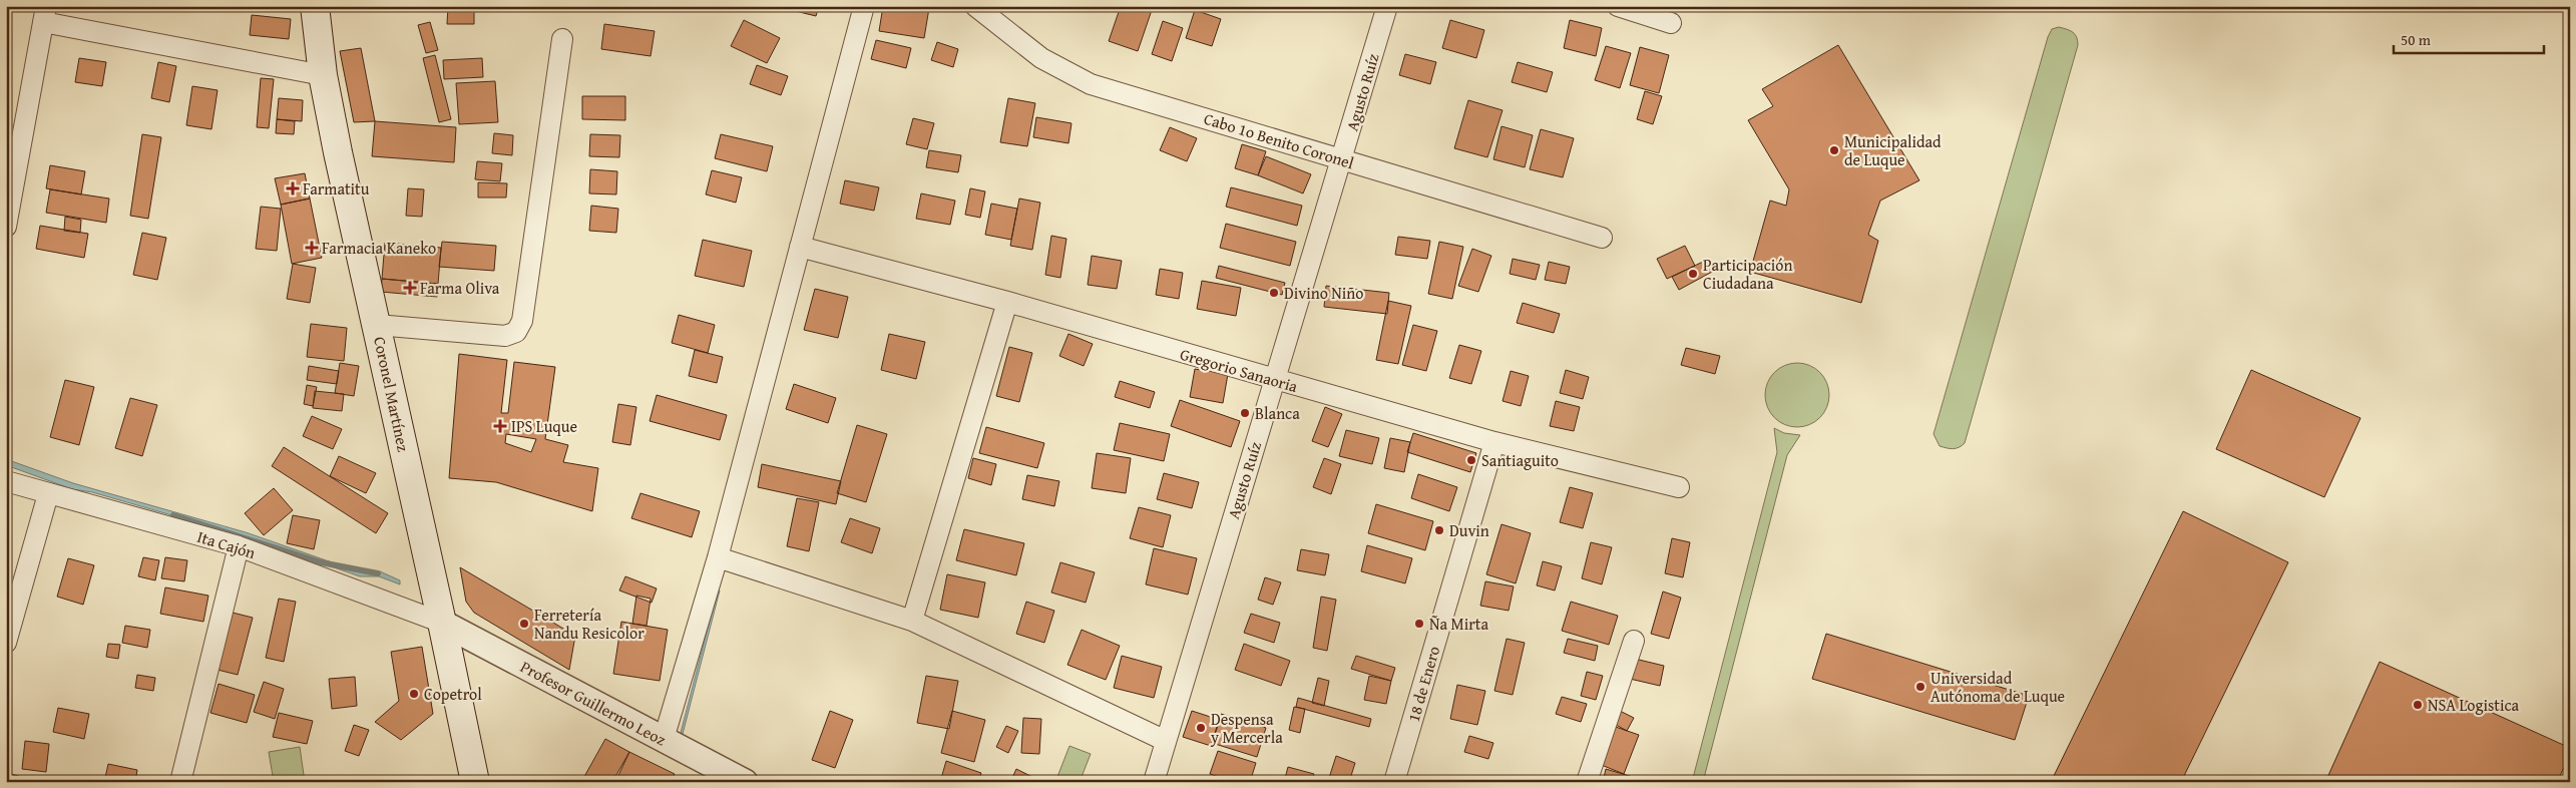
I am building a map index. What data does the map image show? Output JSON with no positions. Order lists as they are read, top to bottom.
{
  "streets": {
    "main road": ["Coronel Martínez"],
    "street": [
      "Agusto Ruíz",
      "Cabo 1o Benito Coronel",
      "Gregorio Sanaoria",
      "Ita Cajón",
      "18 de Enero",
      "Profesor Guillermo Leoz"
    ]
  },
  "crossings": [
    ["Agusto Ruíz", "Cabo 1o Benito Coronel"],
    ["Agusto Ruíz", "Gregorio Sanaoria"],
    ["Gregorio Sanaoria", "18 de Enero"],
    ["Coronel Martínez", "Ita Cajón"],
    ["Coronel Martínez", "Profesor Guillermo Leoz"],
    ["Ita Cajón", "Profesor Guillermo Leoz"]
  ],
  "places": {
    "other": [
      "Municipalidad de Luque",
      "Participación Ciudadana",
      "Divino Niño",
      "Blanca",
      "Santiaguito",
      "Duvin",
      "Ferretería Nandu Resicolor",
      "Ña Mirta",
      "Universidad Autónoma de Luque",
      "Copetrol",
      "NSA Logistica",
      "Despensa y Mercerla"
    ],
    "health": [
      "Farmatitu",
      "Farmacia Kaneko",
      "Farma Oliva",
      "IPS Luque"
    ]
  },
  "scale_bar": "50 m"
}
